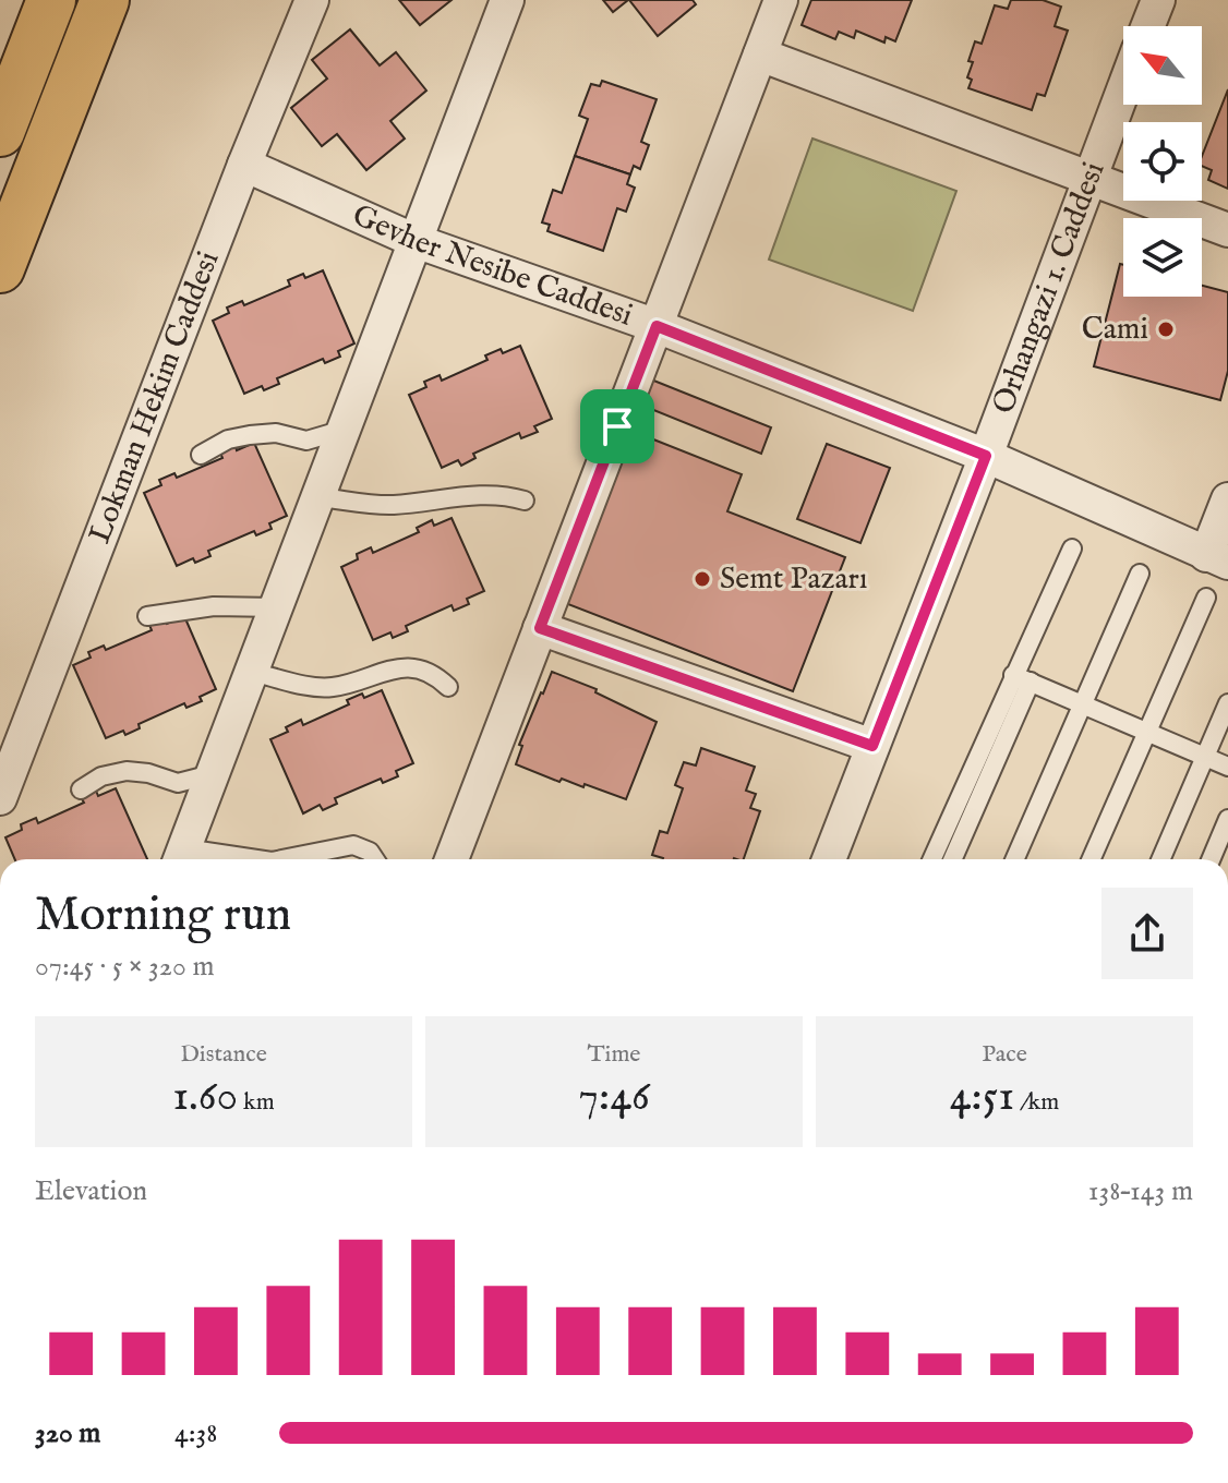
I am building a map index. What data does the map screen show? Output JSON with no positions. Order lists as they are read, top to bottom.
{
  "streets": {
    "street": ["Gevher Nesibe Caddesi", "Orhangazi 1. Caddesi", "Lokman Hekim Caddesi"]
  },
  "crossings": [
    ["Gevher Nesibe Caddesi", "Orhangazi 1. Caddesi"],
    ["Gevher Nesibe Caddesi", "Lokman Hekim Caddesi"]
  ],
  "places": ["Cami", "Semt Pazarı"],
  "north": "top left",
  "page": {
    "heading": ["Morning run", "07:45 · 5 × 320 m"],
    "stats": [
      ["Distance", "1.60 km"],
      ["Time", "7:46"],
      ["Pace", "4:51 /km"]
    ],
    "chart": ["Elevation", "138–143 m"],
    "list": [
      {
        "name": "320 m",
        "note": "4:38"
      }
    ]
  }
}
